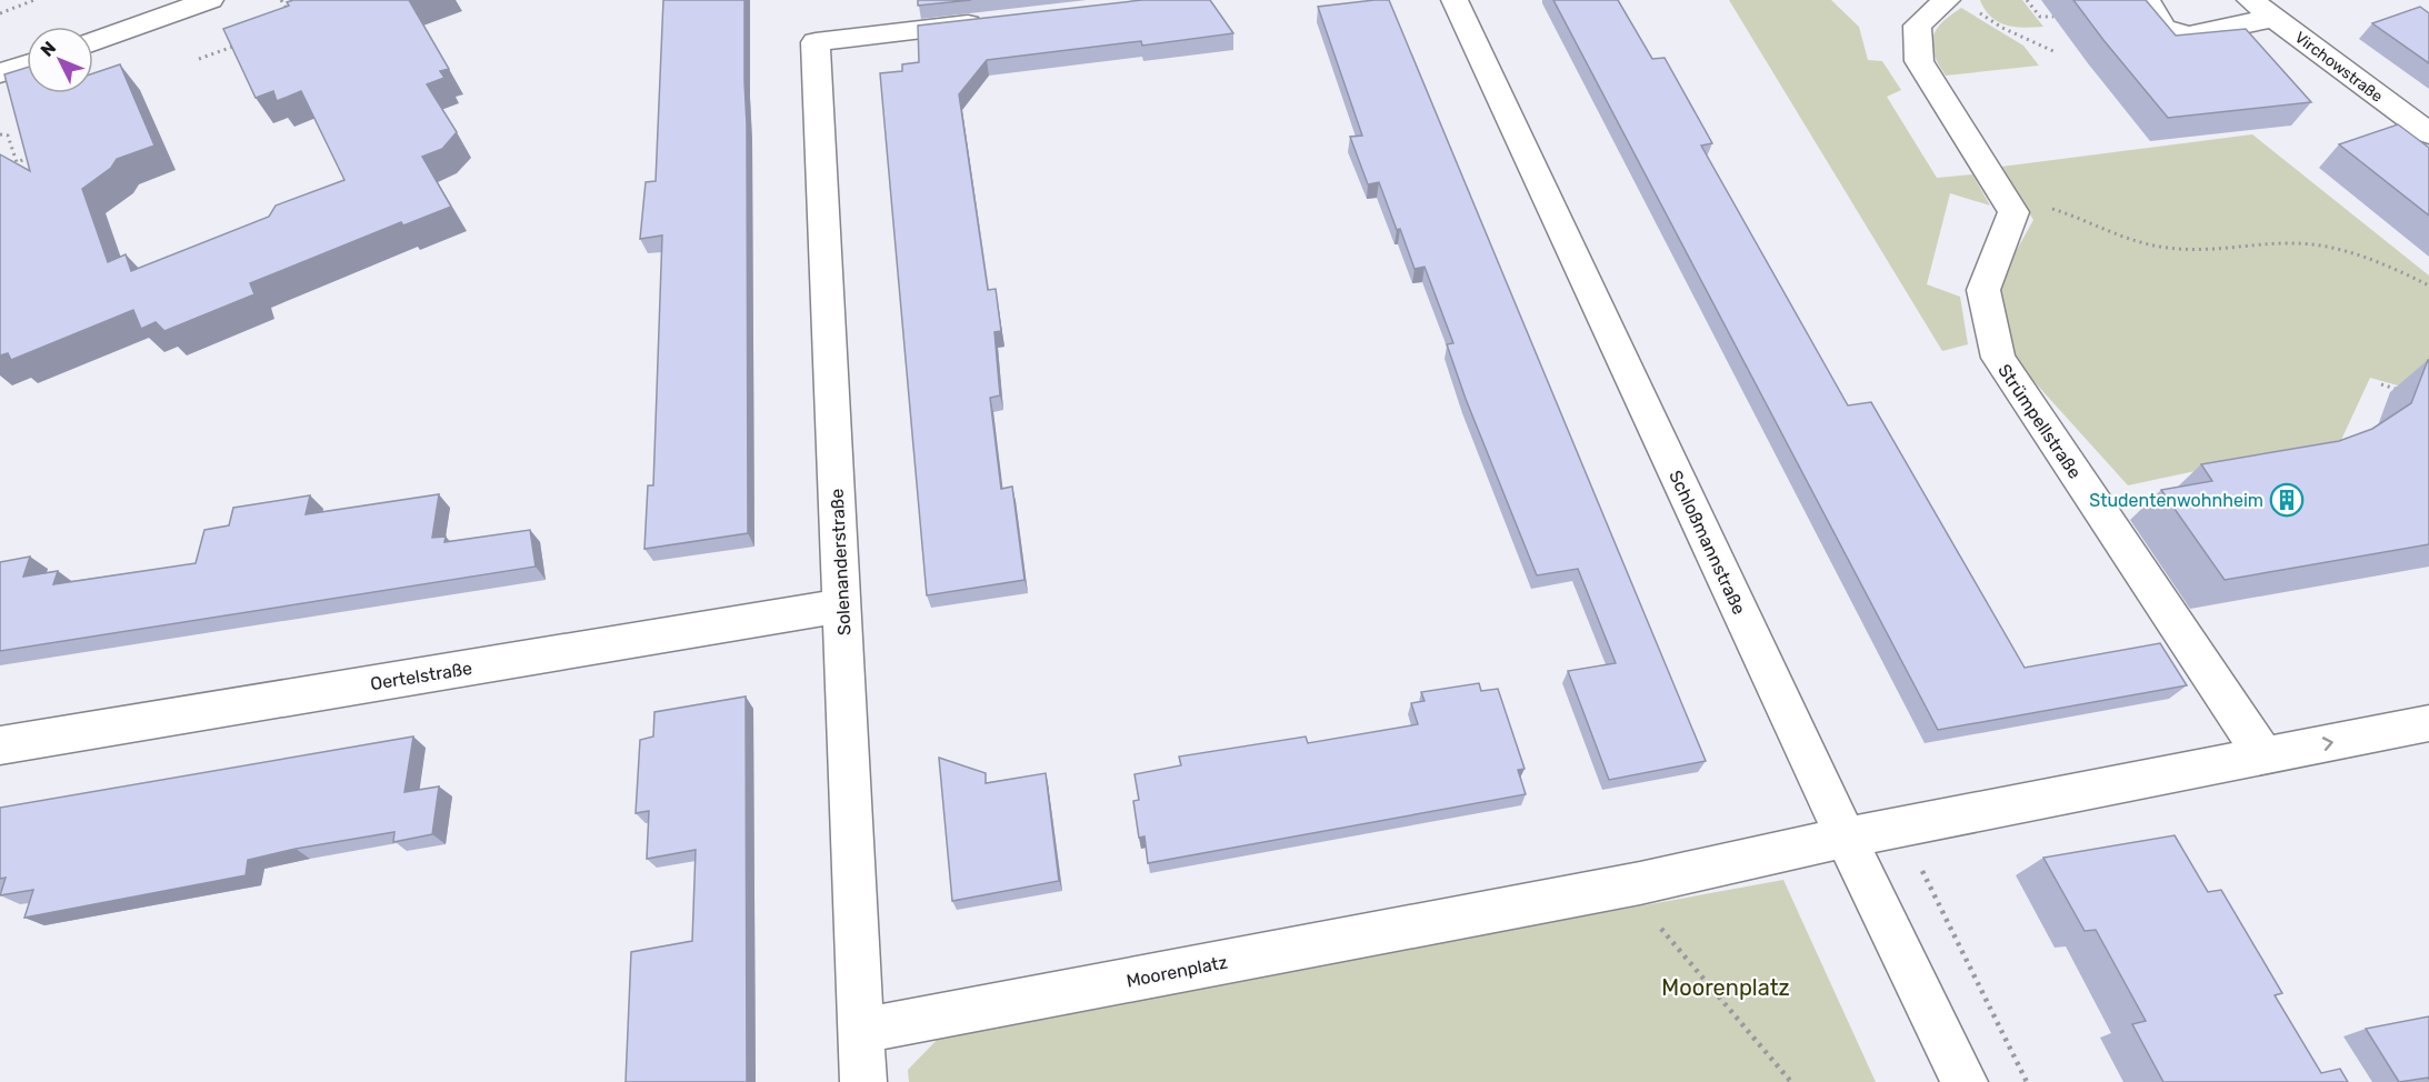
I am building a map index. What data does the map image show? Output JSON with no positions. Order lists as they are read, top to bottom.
{
  "streets": {
    "street": [
      "Virchowstraße",
      "Strümpellstraße",
      "Schloßmannstraße",
      "Solenanderstraße",
      "Oertelstraße",
      "Moorenplatz"
    ]
  },
  "crossings": [
    ["Schloßmannstraße", "Moorenplatz"],
    ["Solenanderstraße", "Oertelstraße"],
    ["Solenanderstraße", "Moorenplatz"]
  ],
  "parks": ["Moorenplatz"],
  "places": {
    "building": ["Studentenwohnheim"]
  },
  "north": "top left"
}
